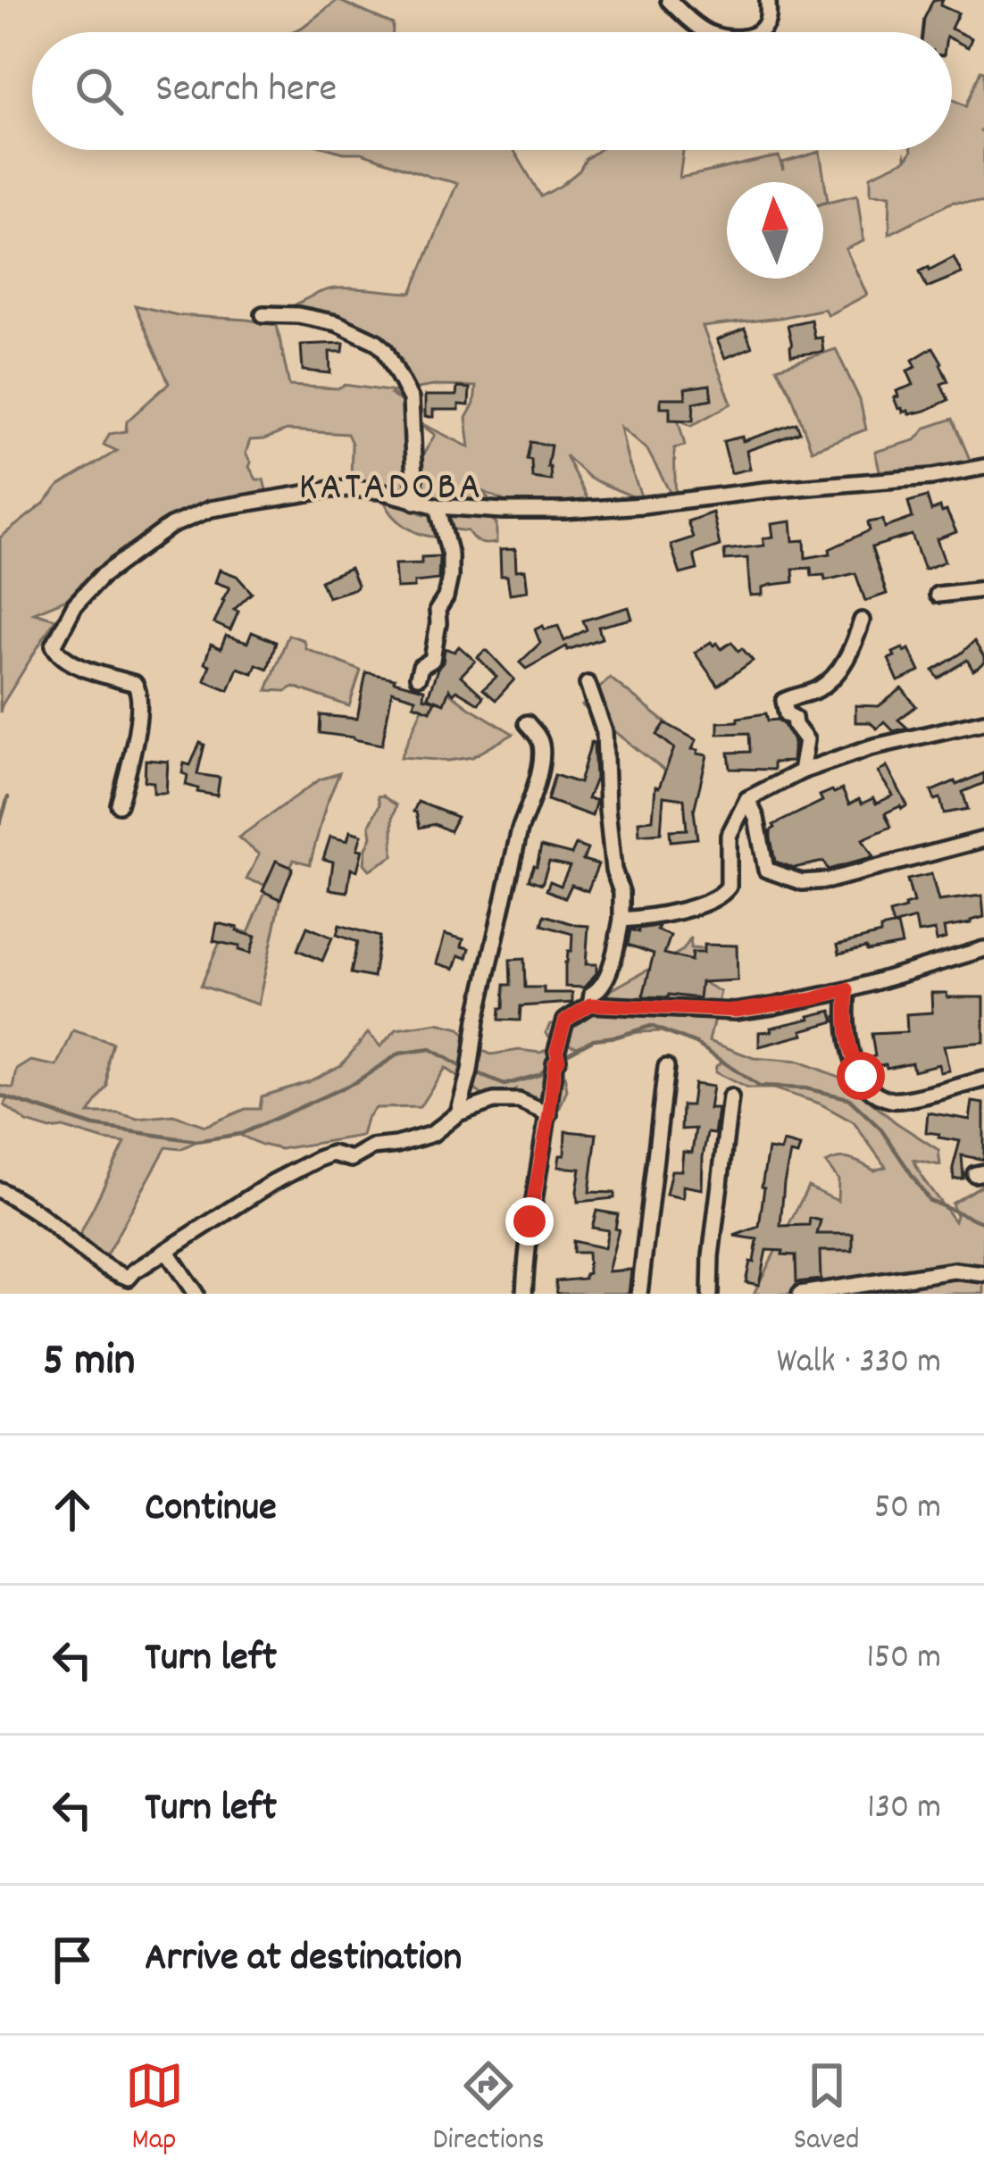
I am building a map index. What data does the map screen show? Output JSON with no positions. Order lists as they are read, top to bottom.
{
  "districts": ["KATADOBA"],
  "north": "top",
  "page": {
    "search": "Search here",
    "heading": ["5 min", "Walk · 330 m"],
    "list": [
      ["Continue", "50 m"],
      ["Turn left", "150 m"],
      ["Turn left", "130 m"],
      "Arrive at destination"
    ],
    "nav": ["Map", "Directions", "Saved"]
  }
}
